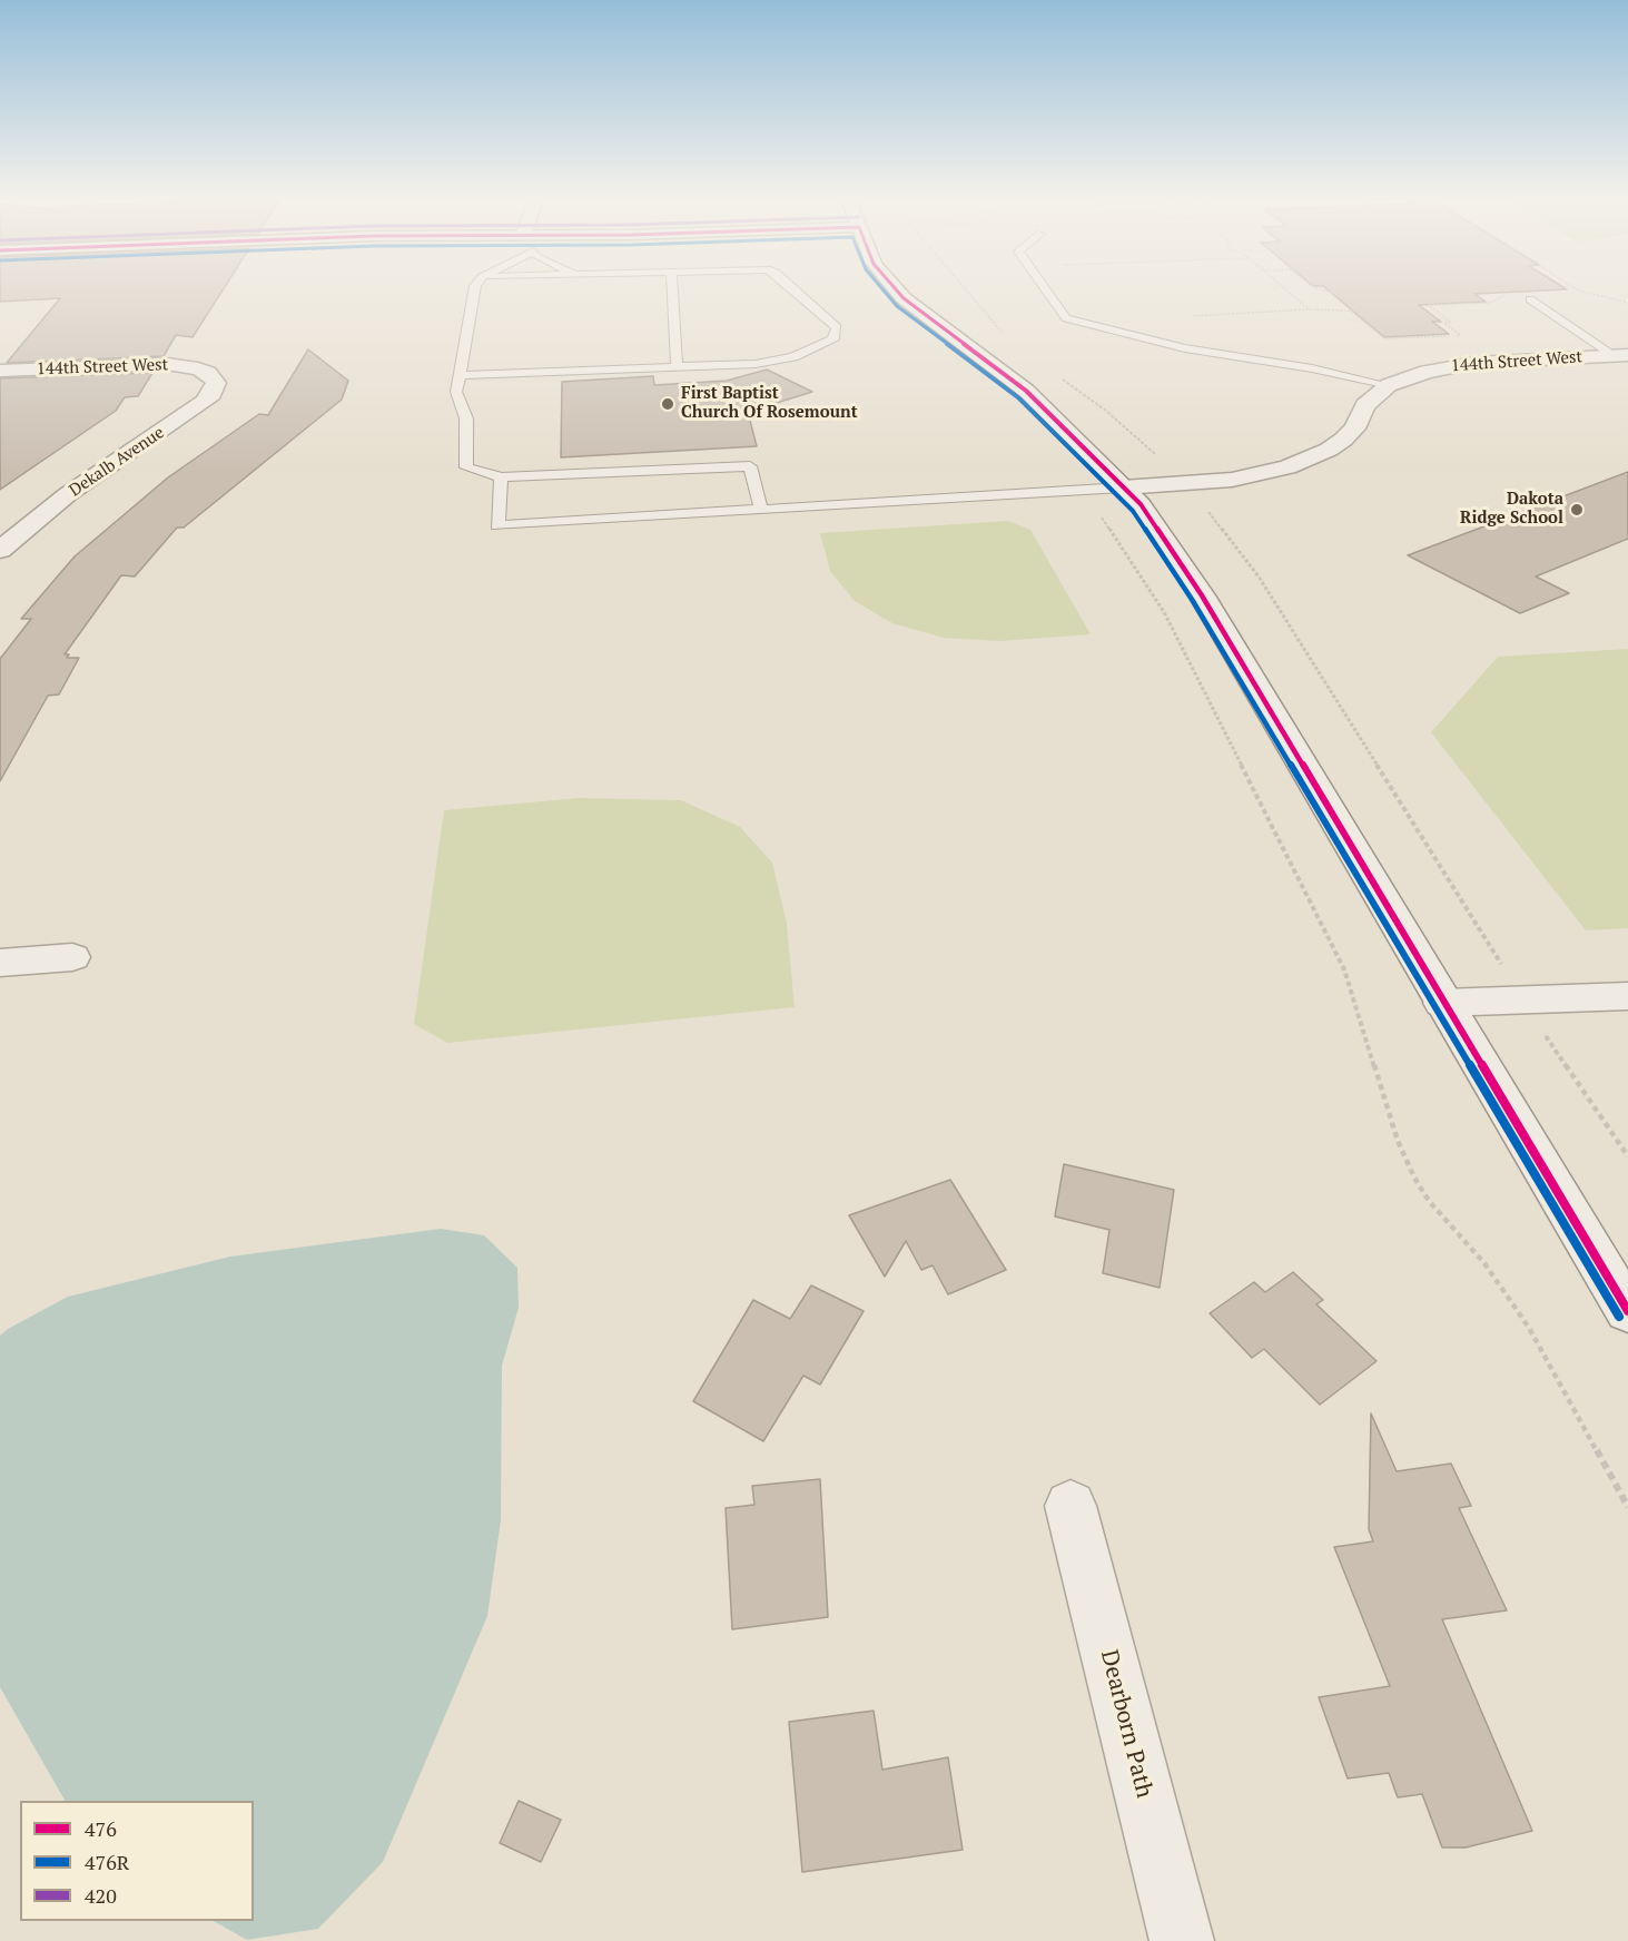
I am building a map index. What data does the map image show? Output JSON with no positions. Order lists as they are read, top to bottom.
{
  "streets": {
    "street": ["144th Street West", "Dekalb Avenue", "Dearborn Path"]
  },
  "crossings": [
    ["144th Street West", "Dekalb Avenue"]
  ],
  "places": ["First Baptist Church Of Rosemount", "Dakota Ridge School"],
  "lines": ["transit line 476", "transit line 476R"],
  "legend": ["476", "476R", "420"]
}
